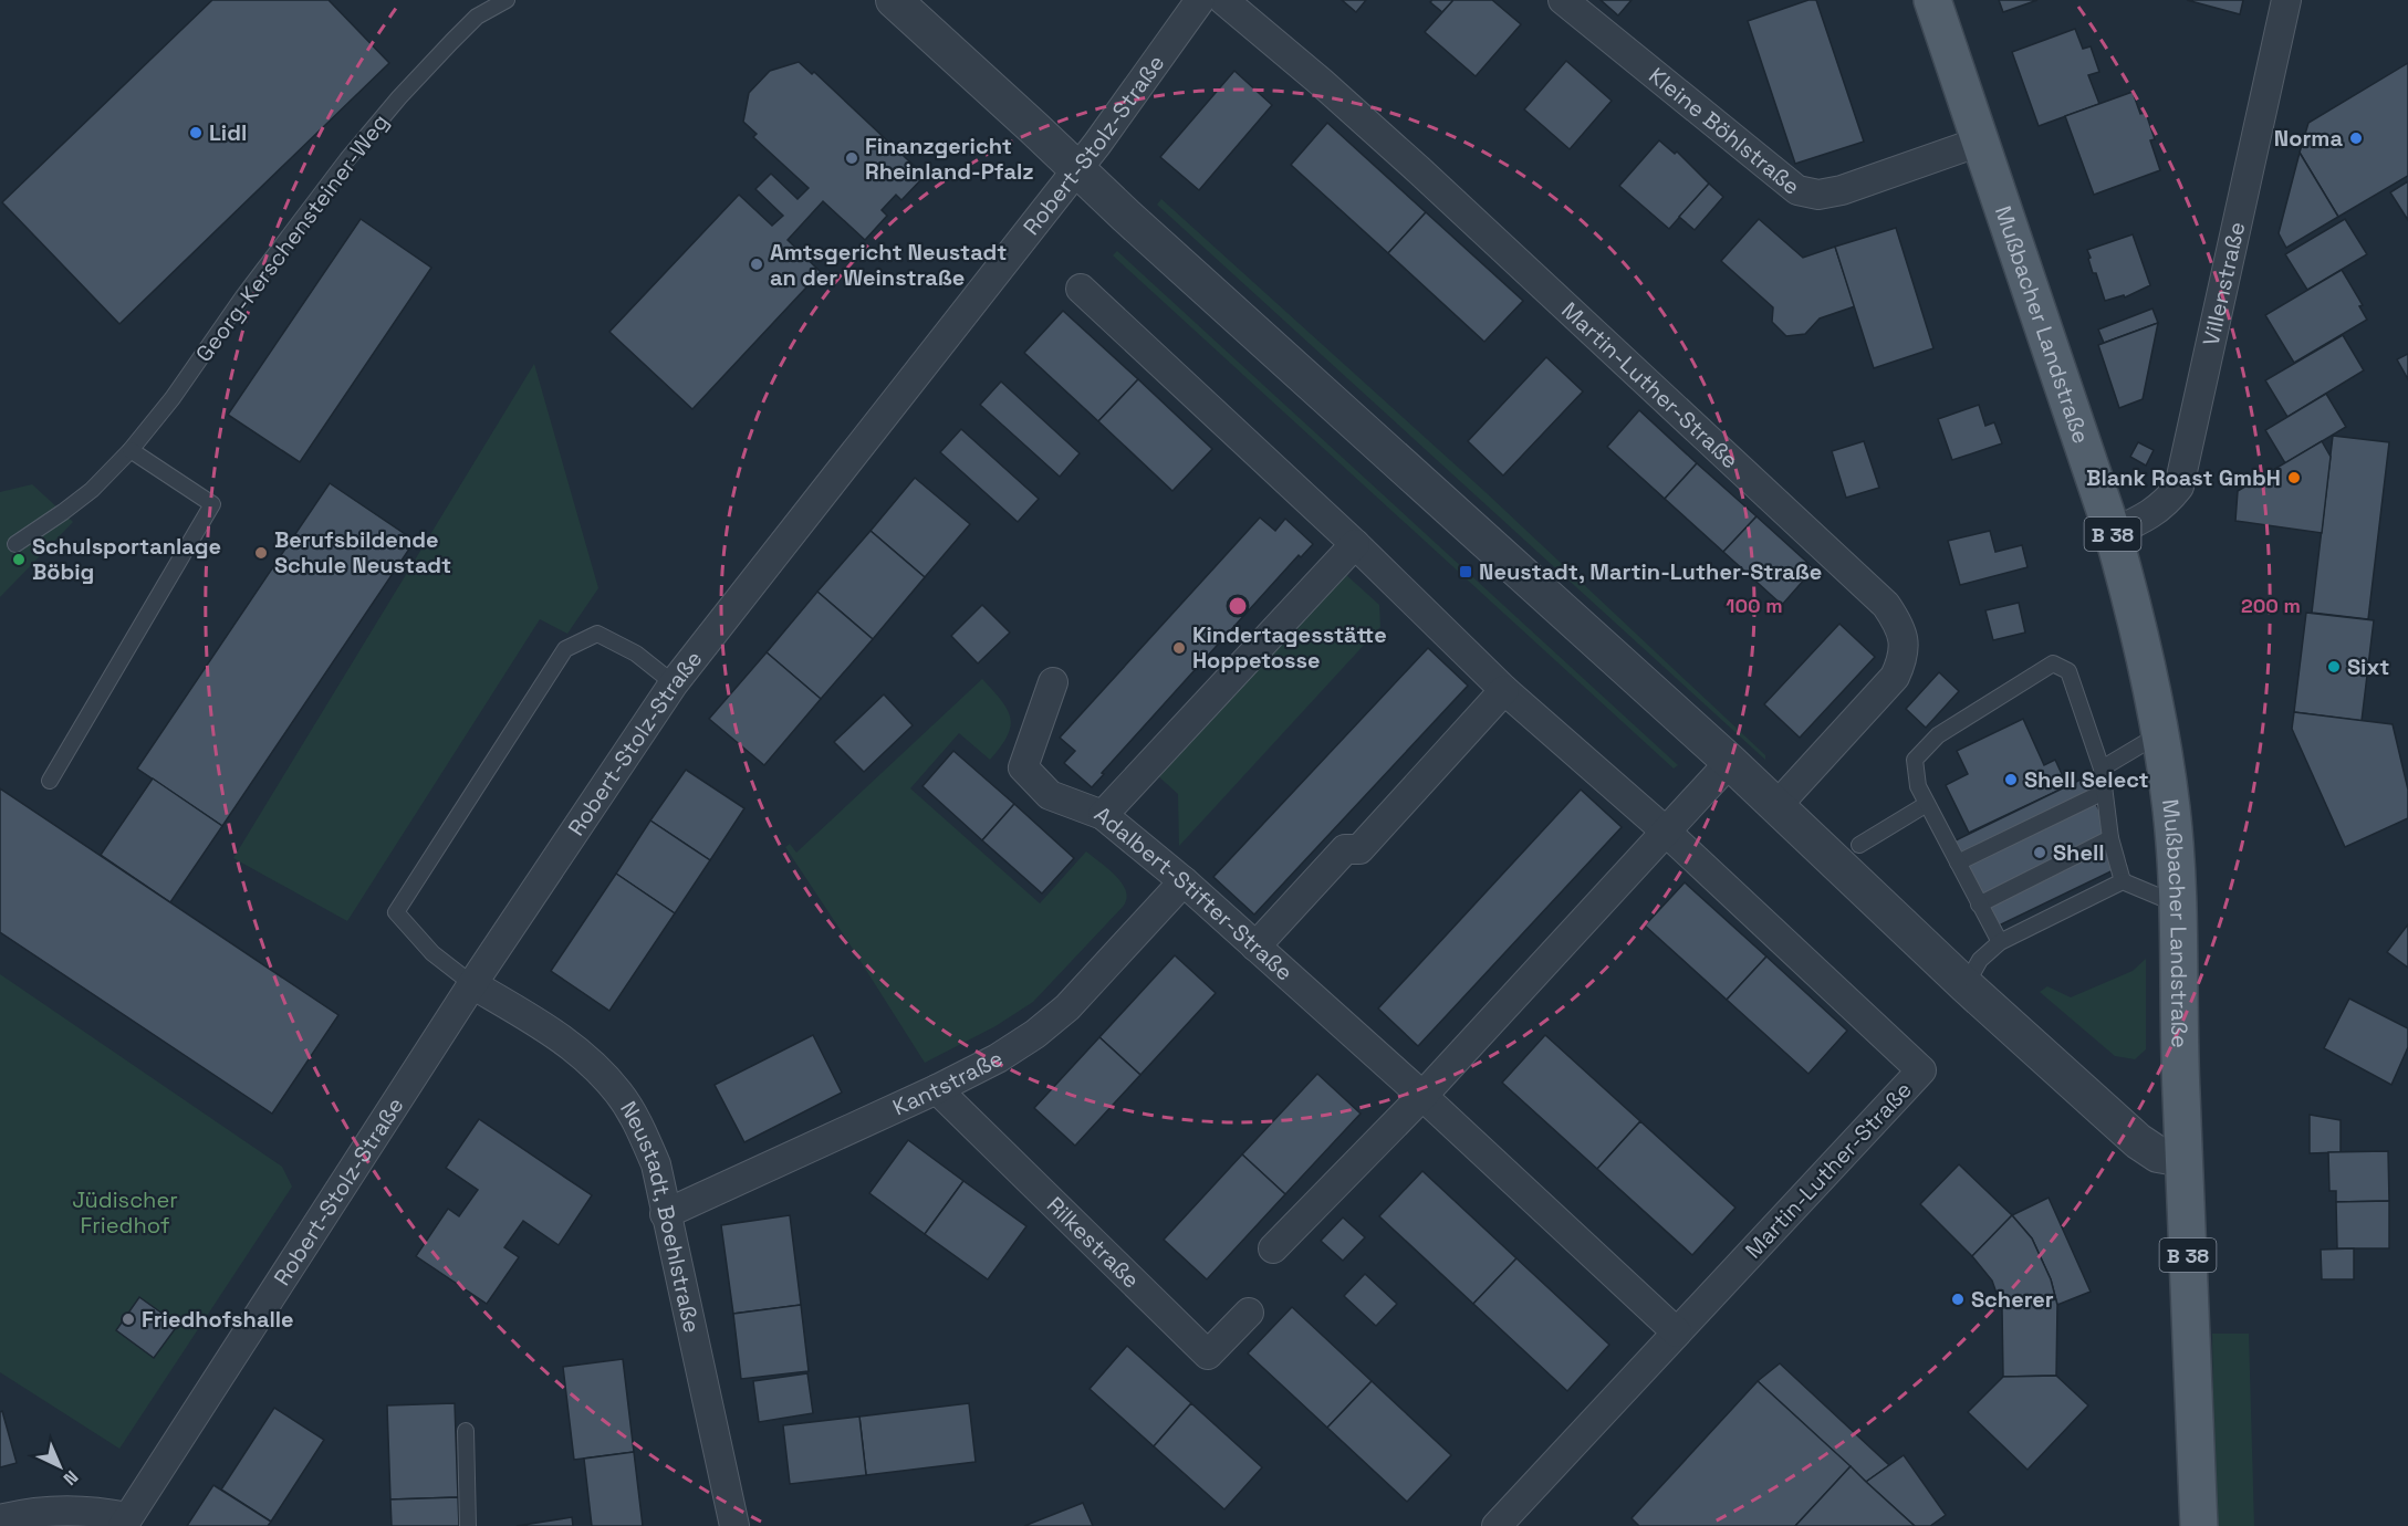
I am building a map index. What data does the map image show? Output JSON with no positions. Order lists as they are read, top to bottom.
{
  "streets": {
    "main road": ["Mußbacher Landstraße", "B 38"],
    "street": [
      "Kleine Böhlstraße",
      "Robert-Stolz-Straße",
      "Villenstraße",
      "Martin-Luther-Straße",
      "Adalbert-Stifter-Straße",
      "Kantstraße",
      "Neustadt, Boehlstraße",
      "Rilkestraße"
    ],
    "lane": ["Georg-Kerschensteiner-Weg"]
  },
  "crossings": [
    ["Kleine Böhlstraße", "Mußbacher Landstraße"],
    ["Robert-Stolz-Straße", "Neustadt, Boehlstraße"],
    ["Villenstraße", "Mußbacher Landstraße"],
    ["Martin-Luther-Straße", "Adalbert-Stifter-Straße"],
    ["Adalbert-Stifter-Straße", "Kantstraße"],
    ["Kantstraße", "Neustadt, Boehlstraße"],
    ["Kantstraße", "Rilkestraße"]
  ],
  "parks": ["Jüdischer Friedhof"],
  "places": {
    "other": [
      "Lidl",
      "Norma",
      "Finanzgericht Rheinland-Pfalz",
      "Amtsgericht Neustadt an der Weinstraße",
      "Blank Roast GmbH",
      "Berufsbildende Schule Neustadt",
      "Schulsportanlage Böbig",
      "Kindertagesstätte Hoppetosse",
      "Sixt",
      "Shell Select",
      "Shell",
      "Scherer",
      "Friedhofshalle"
    ],
    "transit": ["Neustadt, Martin-Luther-Straße"]
  },
  "north": "bottom right",
  "rings": ["100 m", "200 m"]
}
